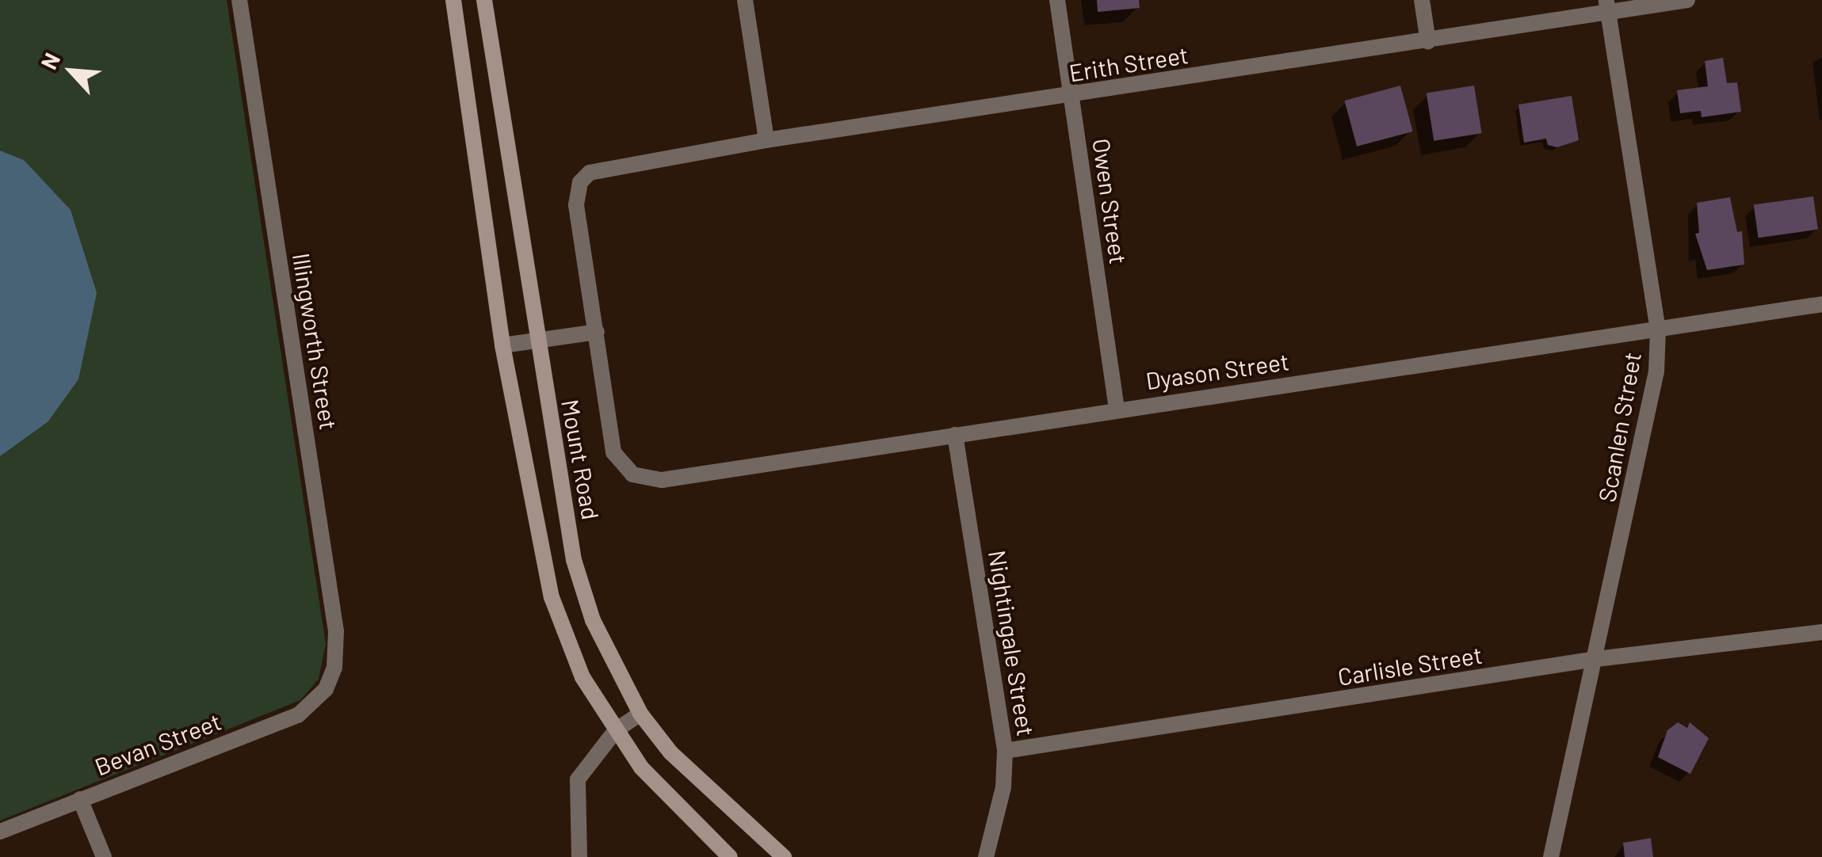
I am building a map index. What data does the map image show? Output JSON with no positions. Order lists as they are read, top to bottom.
{
  "streets": {
    "main road": ["Mount Road"],
    "street": [
      "Erith Street",
      "Owen Street",
      "Illingworth Street",
      "Dyason Street",
      "Scanlen Street",
      "Nightingale Street",
      "Carlisle Street",
      "Bevan Street"
    ]
  },
  "crossings": [
    ["Erith Street", "Owen Street"],
    ["Erith Street", "Dyason Street"],
    ["Erith Street", "Scanlen Street"],
    ["Owen Street", "Dyason Street"],
    ["Illingworth Street", "Bevan Street"],
    ["Dyason Street", "Scanlen Street"],
    ["Dyason Street", "Nightingale Street"],
    ["Scanlen Street", "Carlisle Street"],
    ["Nightingale Street", "Carlisle Street"]
  ],
  "north": "top left"
}
